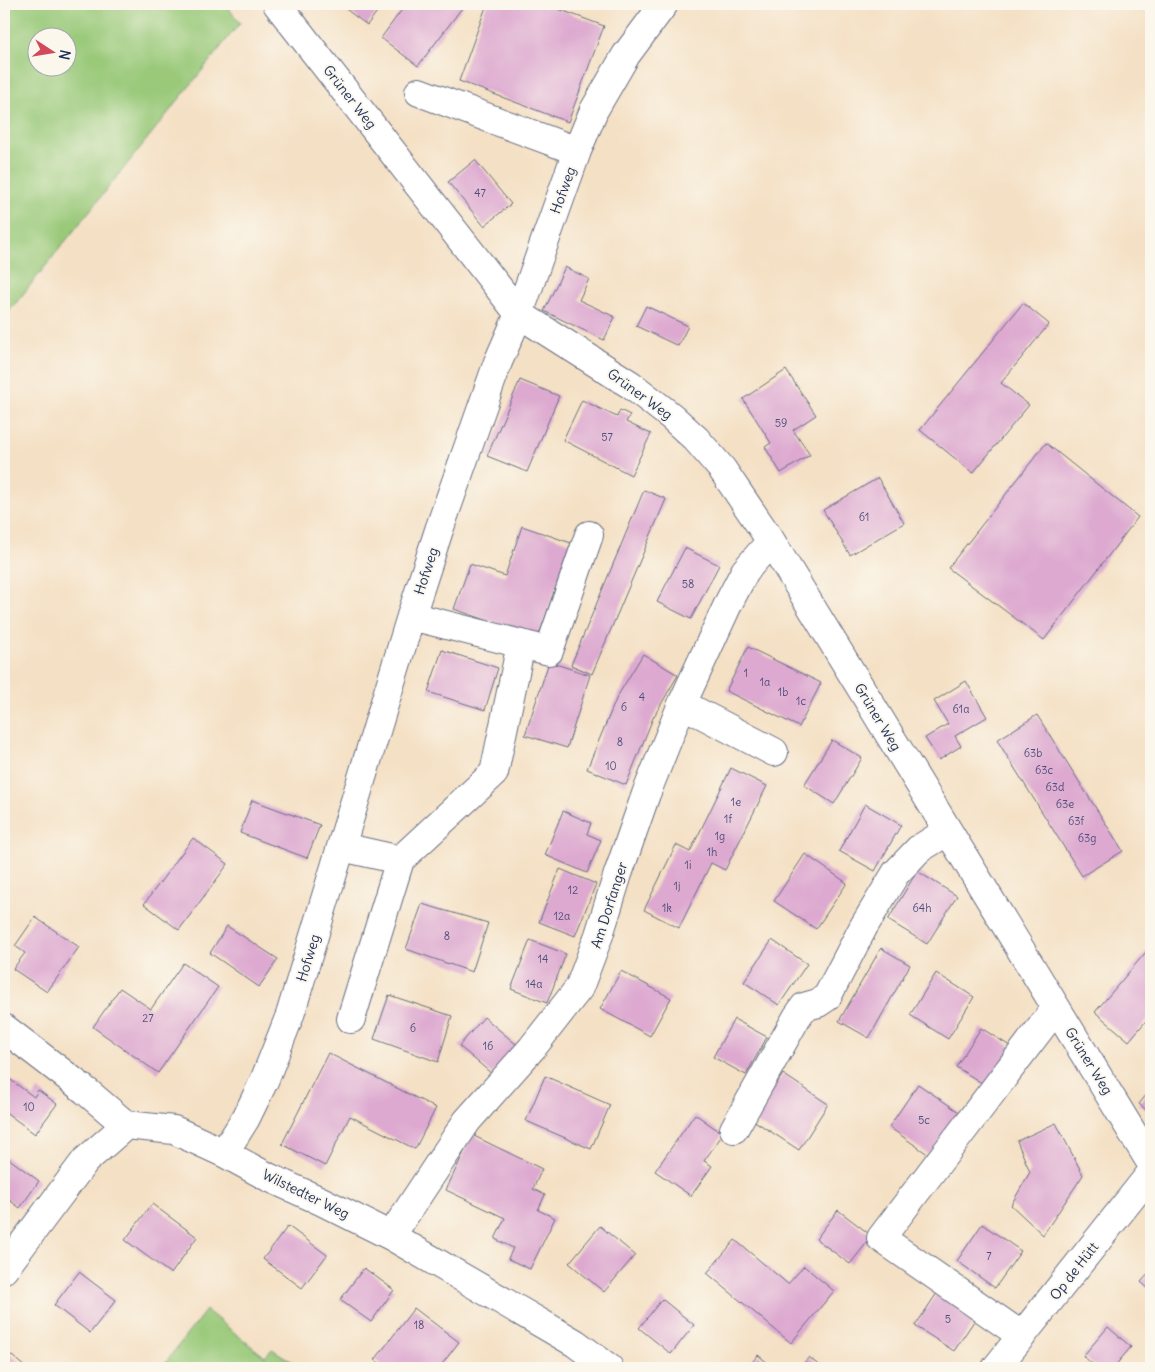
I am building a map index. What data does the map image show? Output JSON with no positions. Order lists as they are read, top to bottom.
{
  "streets": {
    "street": [
      "Grüner Weg",
      "Hofweg",
      "Am Dorfanger",
      "Wilstedter Weg",
      "Op de Hütt"
    ]
  },
  "crossings": [
    ["Grüner Weg", "Hofweg"],
    ["Grüner Weg", "Am Dorfanger"],
    ["Hofweg", "Wilstedter Weg"],
    ["Am Dorfanger", "Wilstedter Weg"]
  ],
  "house_numbers": [
    "47",
    "59",
    "57",
    "61",
    "58",
    "1",
    "1a",
    "1b",
    "4",
    "1c",
    "6",
    "61a",
    "8",
    "63b",
    "10",
    "63c",
    "63d",
    "1e",
    "63e",
    "1f",
    "63f",
    "1g",
    "63g",
    "1h",
    "1i",
    "1j",
    "12",
    "1k",
    "64h",
    "12a",
    "8",
    "14",
    "14a",
    "27",
    "6",
    "16",
    "10",
    "5c",
    "7",
    "5",
    "18"
  ],
  "north": "right"
}
